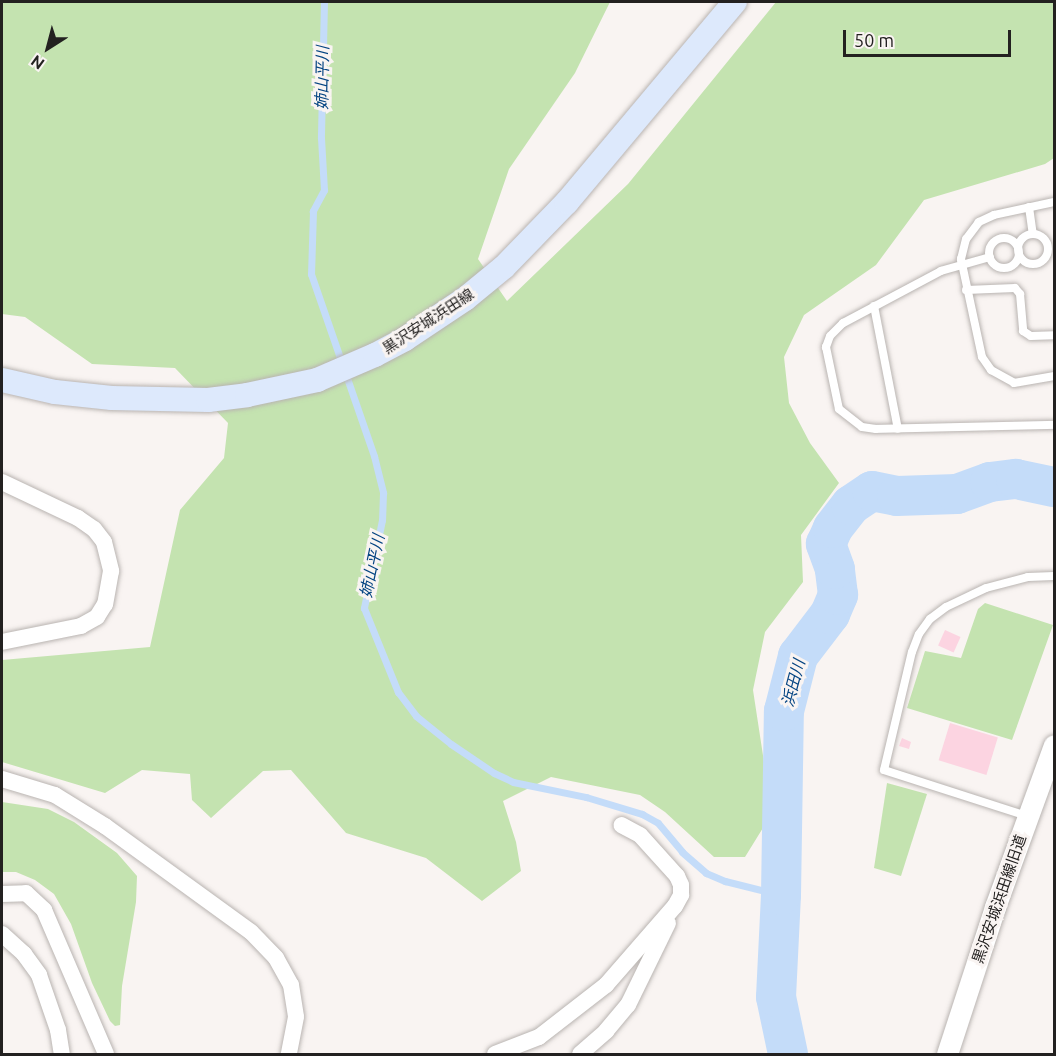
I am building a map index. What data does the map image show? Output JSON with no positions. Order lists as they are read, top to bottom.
{
  "streets": {
    "main road": ["黒沢安城浜田線"],
    "street": ["黒沢安城浜田線旧道"]
  },
  "water": ["姉山平川", "浜田川"],
  "scale_bar": "50 m",
  "north": "bottom left"
}
